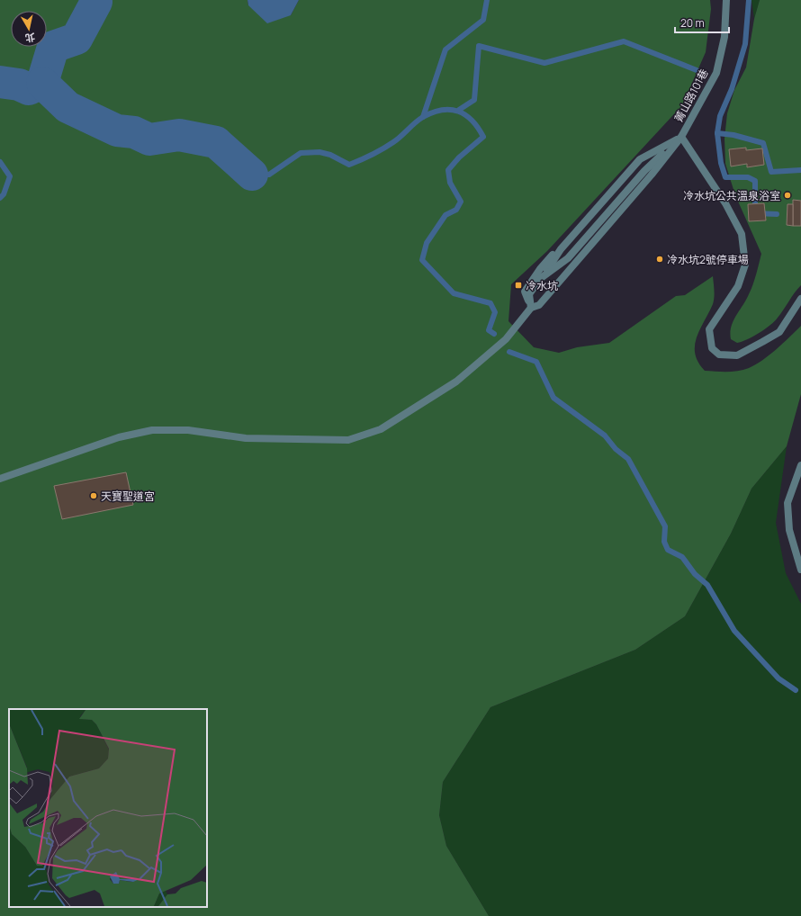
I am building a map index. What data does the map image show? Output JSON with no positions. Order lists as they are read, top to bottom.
{
  "streets": {
    "street": ["菁山路101巷"]
  },
  "places": {
    "other": ["冷水坑公共溫泉浴室", "冷水坑2號停車場", "天寶聖道宮"],
    "transit": ["冷水坑"]
  },
  "scale_bar": "20 m",
  "north": "bottom"
}
